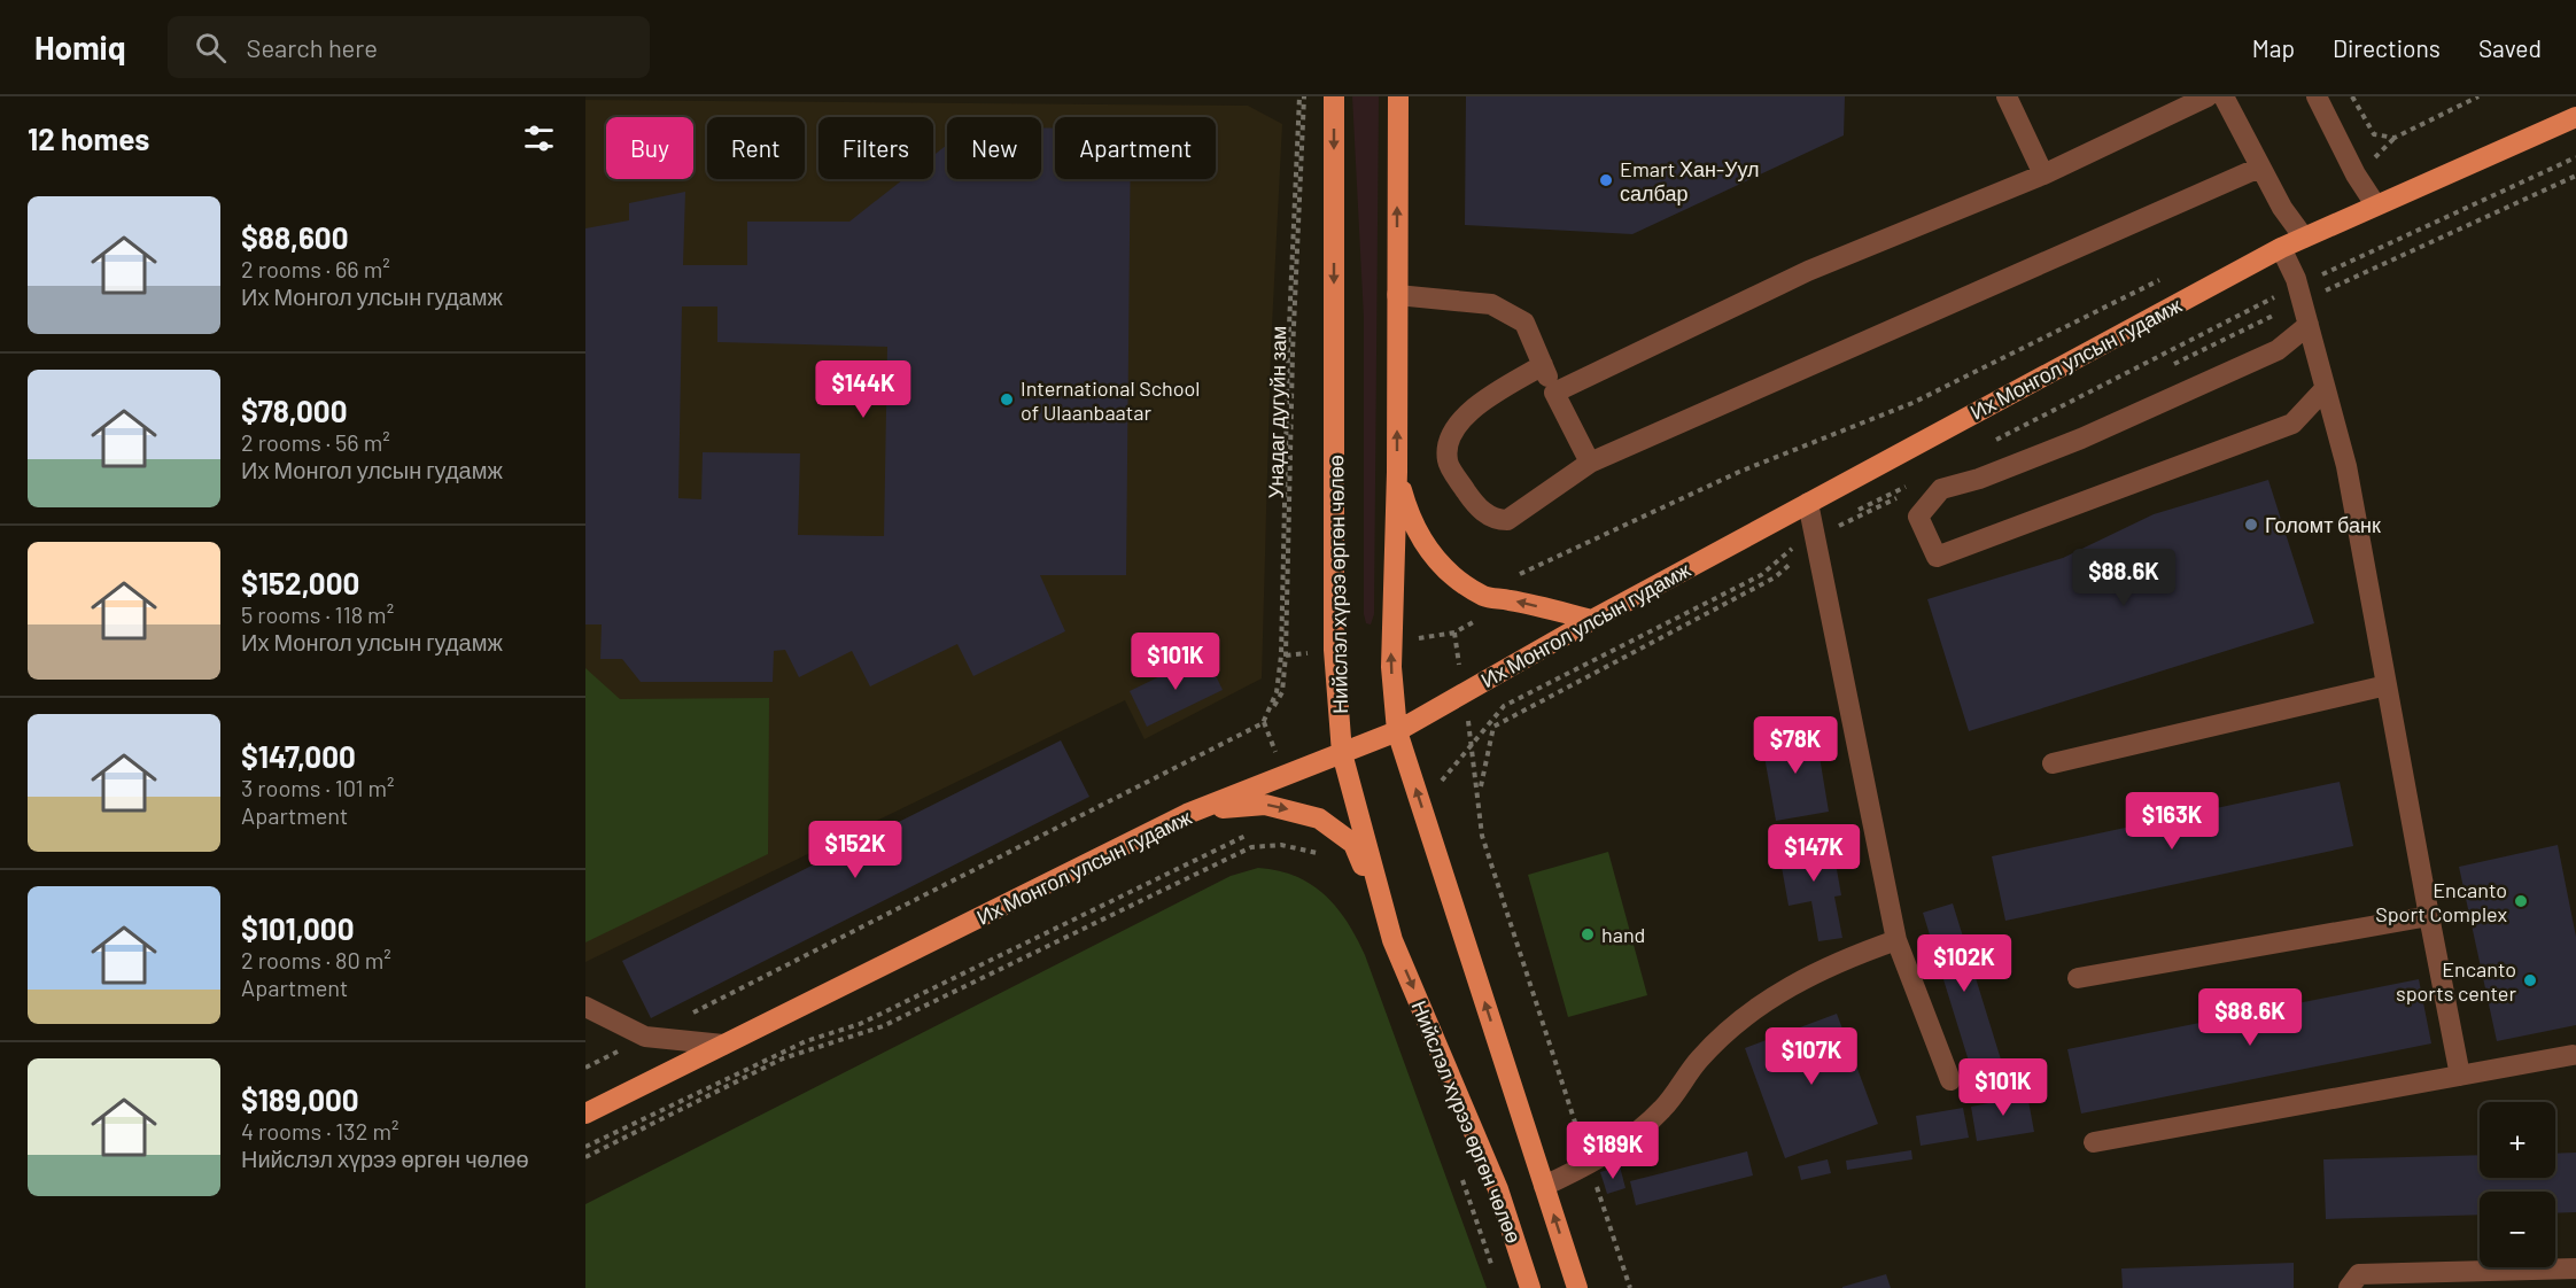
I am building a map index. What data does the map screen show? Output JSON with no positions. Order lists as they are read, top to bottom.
{
  "streets": {
    "main road": ["Их Монгол улсын гудамж", "Нийслэл хүрээ өргөн чөлөө"]
  },
  "crossings": [
    ["Их Монгол улсын гудамж", "Нийслэл хүрээ өргөн чөлөө"]
  ],
  "places": [
    "Emart Хан-Уул салбар",
    "International School of Ulaanbaatar",
    "Голомт банк",
    "Encanto Sport Complex",
    "hand",
    "Encanto sports center"
  ],
  "page": {
    "header": "Homiq",
    "search": "Search here",
    "nav": ["Map", "Directions", "Saved"],
    "heading": "12 homes",
    "chip": [
      "Buy",
      "Rent",
      "Filters",
      "New",
      "Apartment"
    ],
    "list": [
      {
        "name": "$88,600",
        "note": "2 rooms · 66 m² · Их Монгол улсын гудамж"
      },
      {
        "name": "$78,000",
        "note": "2 rooms · 56 m² · Их Монгол улсын гудамж"
      },
      {
        "name": "$152,000",
        "note": "5 rooms · 118 m² · Их Монгол улсын гудамж"
      },
      {
        "name": "$147,000",
        "note": "3 rooms · 101 m² · Apartment"
      },
      {
        "name": "$101,000",
        "note": "2 rooms · 80 m² · Apartment"
      },
      {
        "name": "$189,000",
        "note": "4 rooms · 132 m² · Нийслэл хүрээ өргөн чөлөө"
      }
    ],
    "price": [
      "$144K",
      "$88.6K",
      "$101K",
      "$78K",
      "$163K",
      "$152K",
      "$147K",
      "$102K",
      "$88.6K",
      "$107K",
      "$101K",
      "$189K"
    ],
    "map_buttons": ["+", "−"]
  }
}
